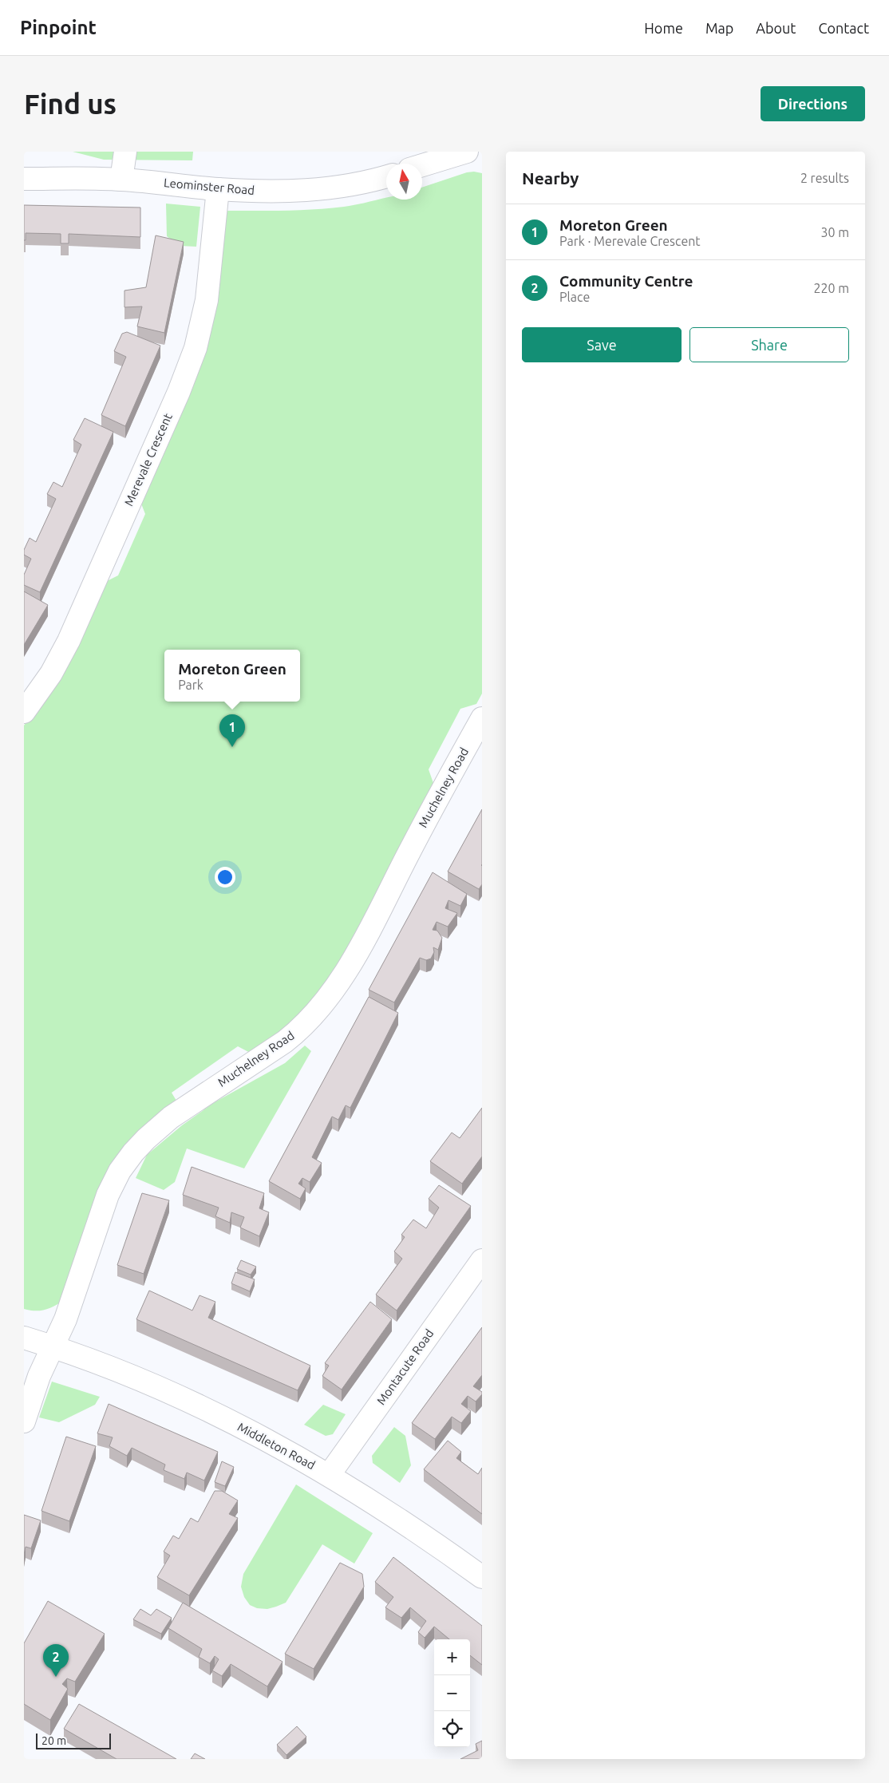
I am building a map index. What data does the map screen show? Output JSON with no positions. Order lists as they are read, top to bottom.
{
  "streets": {
    "street": [
      "Leominster Road",
      "Merevale Crescent",
      "Muchelney Road",
      "Montacute Road",
      "Middleton Road"
    ]
  },
  "crossings": [
    ["Leominster Road", "Merevale Crescent"],
    ["Muchelney Road", "Middleton Road"],
    ["Montacute Road", "Middleton Road"]
  ],
  "scale_bar": "20 m",
  "north": "top",
  "page": {
    "header": "Pinpoint",
    "nav": [
      "Home",
      "Map",
      "About",
      "Contact"
    ],
    "buttons": [
      "Directions",
      ["Save", "Share"]
    ],
    "title": "Find us",
    "heading": ["Nearby", "2 results"],
    "list": [
      {
        "mark": "1",
        "name": "Moreton Green",
        "note": "Park · Merevale Crescent",
        "value": "30 m"
      },
      {
        "mark": "2",
        "name": "Community Centre",
        "note": "Place",
        "value": "220 m"
      }
    ],
    "popup": ["Moreton Green", "Park"],
    "pins": ["1", "2"],
    "map_buttons": ["+", "−"],
    "scale": "20 m"
  }
}
